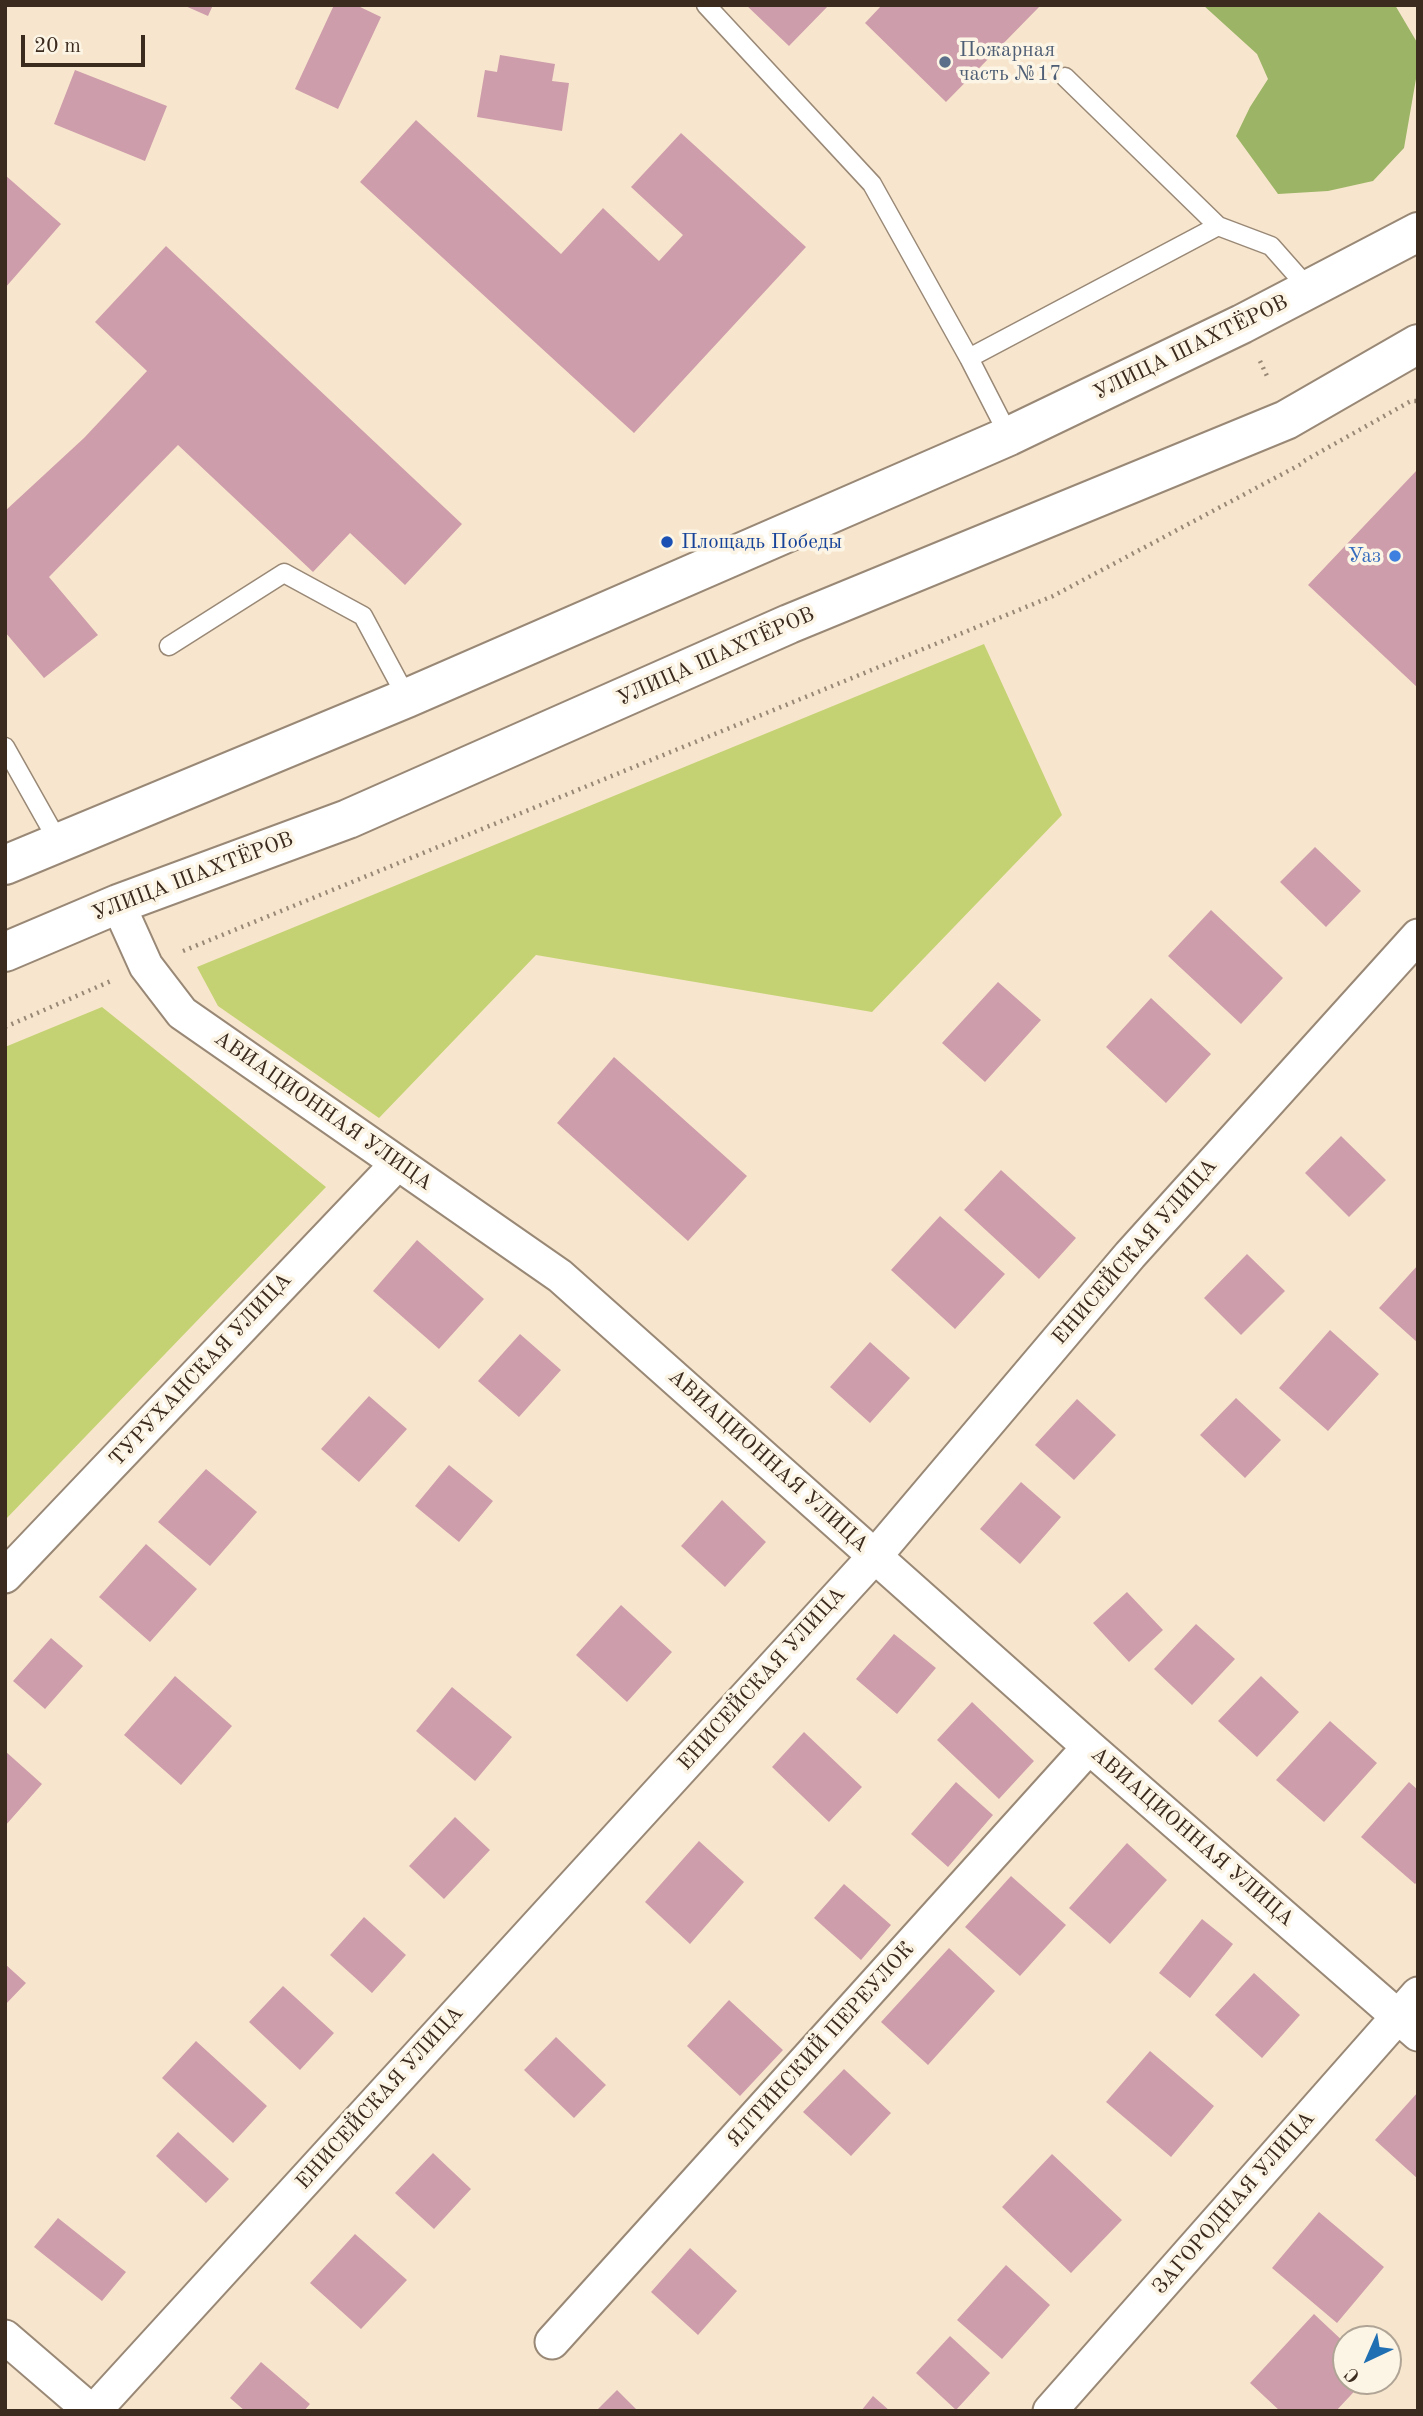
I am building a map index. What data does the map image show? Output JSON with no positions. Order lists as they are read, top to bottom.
{
  "streets": {
    "main road": ["УЛИЦА ШАХТЁРОВ"],
    "street": [
      "АВИАЦИОННАЯ УЛИЦА",
      "ЕНИСЕЙСКАЯ УЛИЦА",
      "ТУРУХАНСКАЯ УЛИЦА",
      "ЯЛТИНСКИЙ ПЕРЕУЛОК",
      "ЗАГОРОДНАЯ УЛИЦА"
    ]
  },
  "crossings": [
    ["УЛИЦА ШАХТЁРОВ", "АВИАЦИОННАЯ УЛИЦА"],
    ["АВИАЦИОННАЯ УЛИЦА", "ЕНИСЕЙСКАЯ УЛИЦА"],
    ["АВИАЦИОННАЯ УЛИЦА", "ТУРУХАНСКАЯ УЛИЦА"],
    ["АВИАЦИОННАЯ УЛИЦА", "ЯЛТИНСКИЙ ПЕРЕУЛОК"],
    ["АВИАЦИОННАЯ УЛИЦА", "ЗАГОРОДНАЯ УЛИЦА"]
  ],
  "places": ["Пожарная часть №17", "Площадь Победы", "Уаз"],
  "scale_bar": "20 m",
  "north": "bottom left"
}
